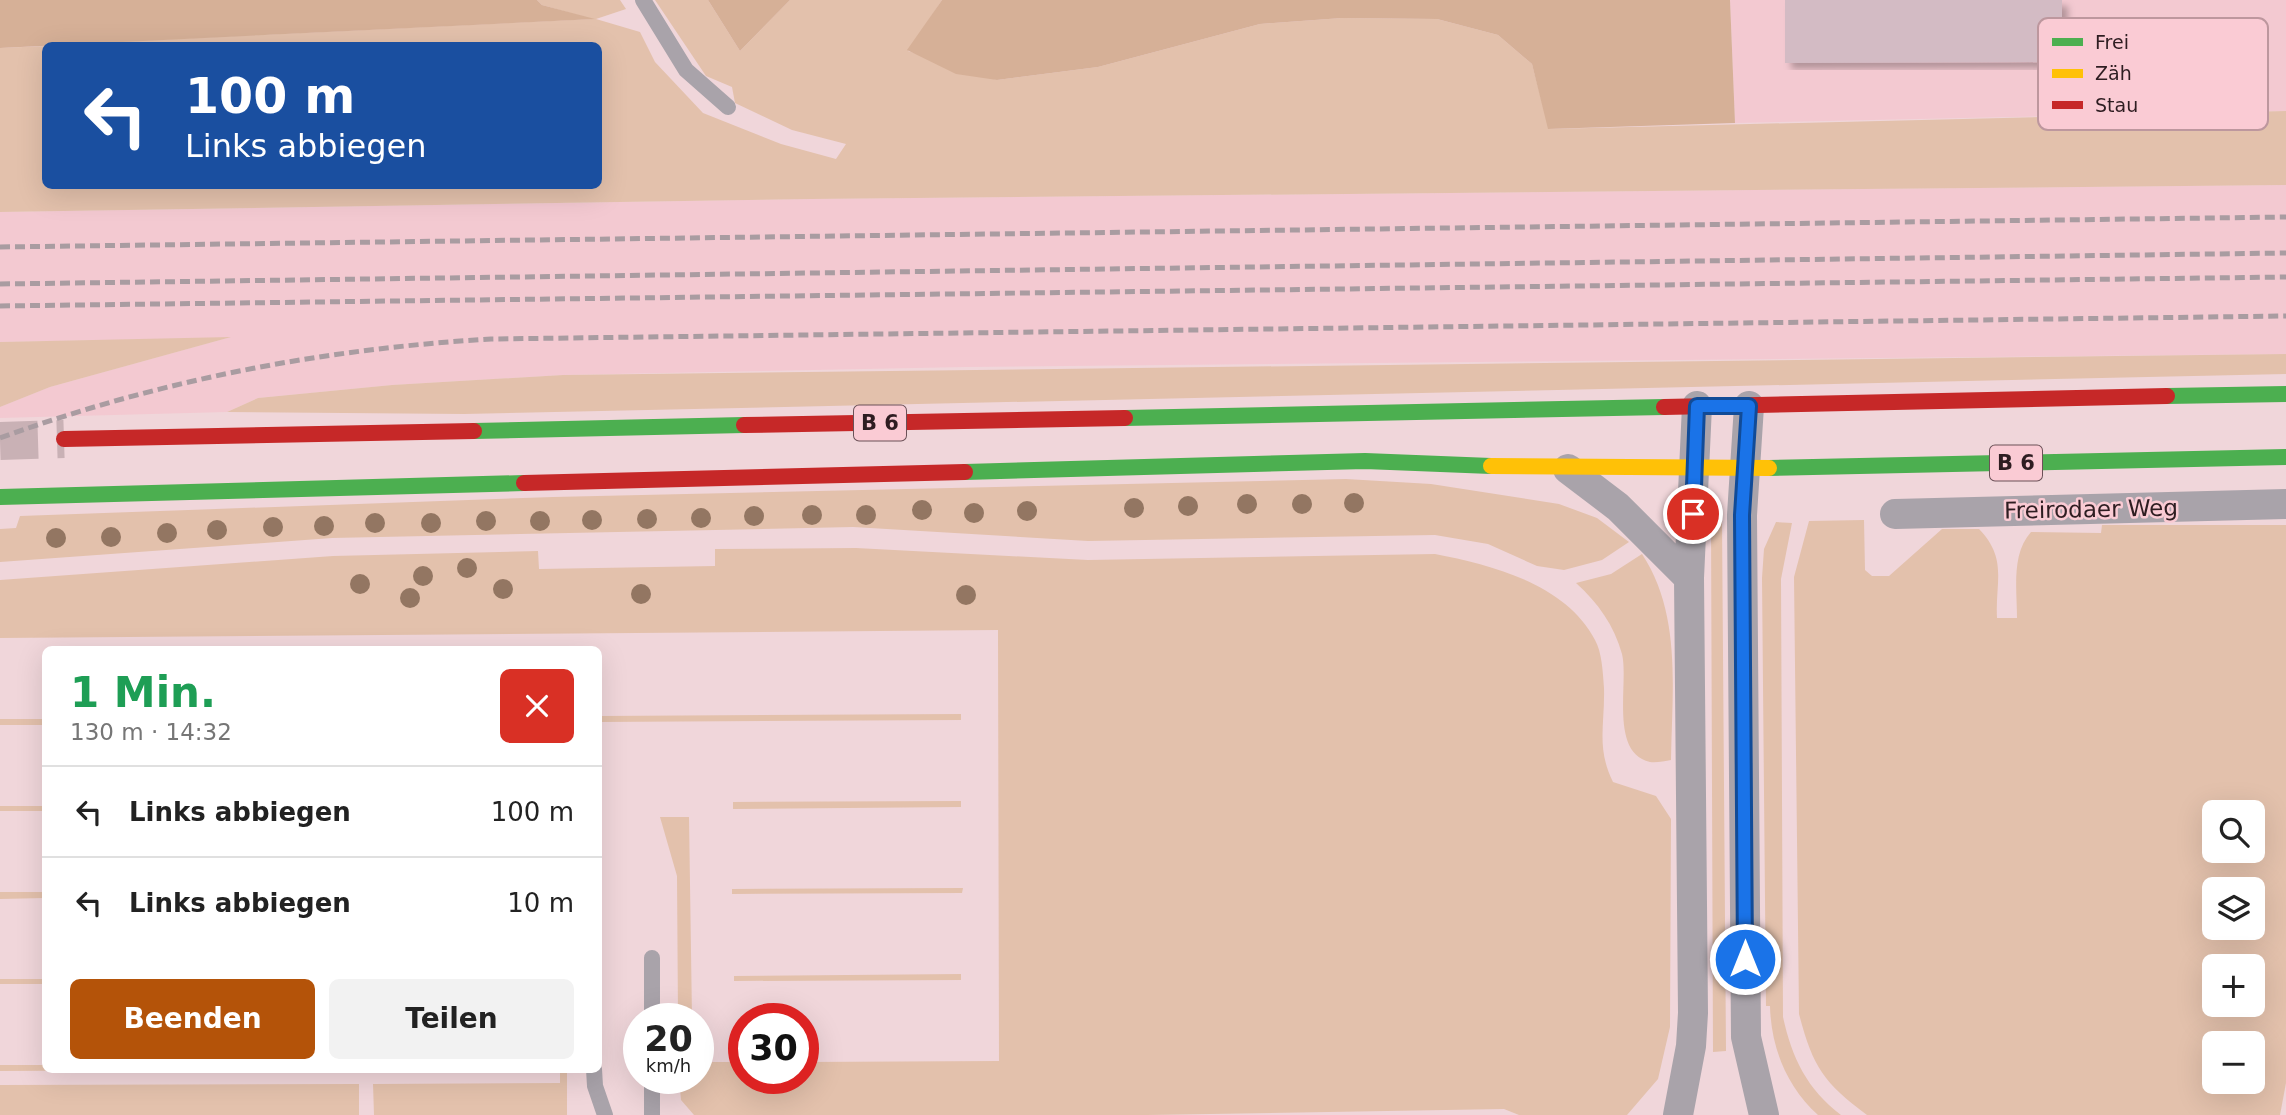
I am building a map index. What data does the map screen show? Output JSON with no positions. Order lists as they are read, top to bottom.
{
  "streets": {
    "main road": ["B 6"],
    "street": ["Freirodaer Weg"]
  },
  "legend": ["Frei", "Zäh", "Stau"],
  "page": {
    "turn": ["100 m", "Links abbiegen"],
    "heading": ["1 Min.", "130 m · 14:32"],
    "list": [
      {
        "name": "Links abbiegen",
        "value": "100 m"
      },
      {
        "name": "Links abbiegen",
        "value": "10 m"
      }
    ],
    "map_buttons": ["+", "−"],
    "buttons": ["Beenden", "Teilen"],
    "speed": "20 km/h",
    "limit": "30"
  }
}
